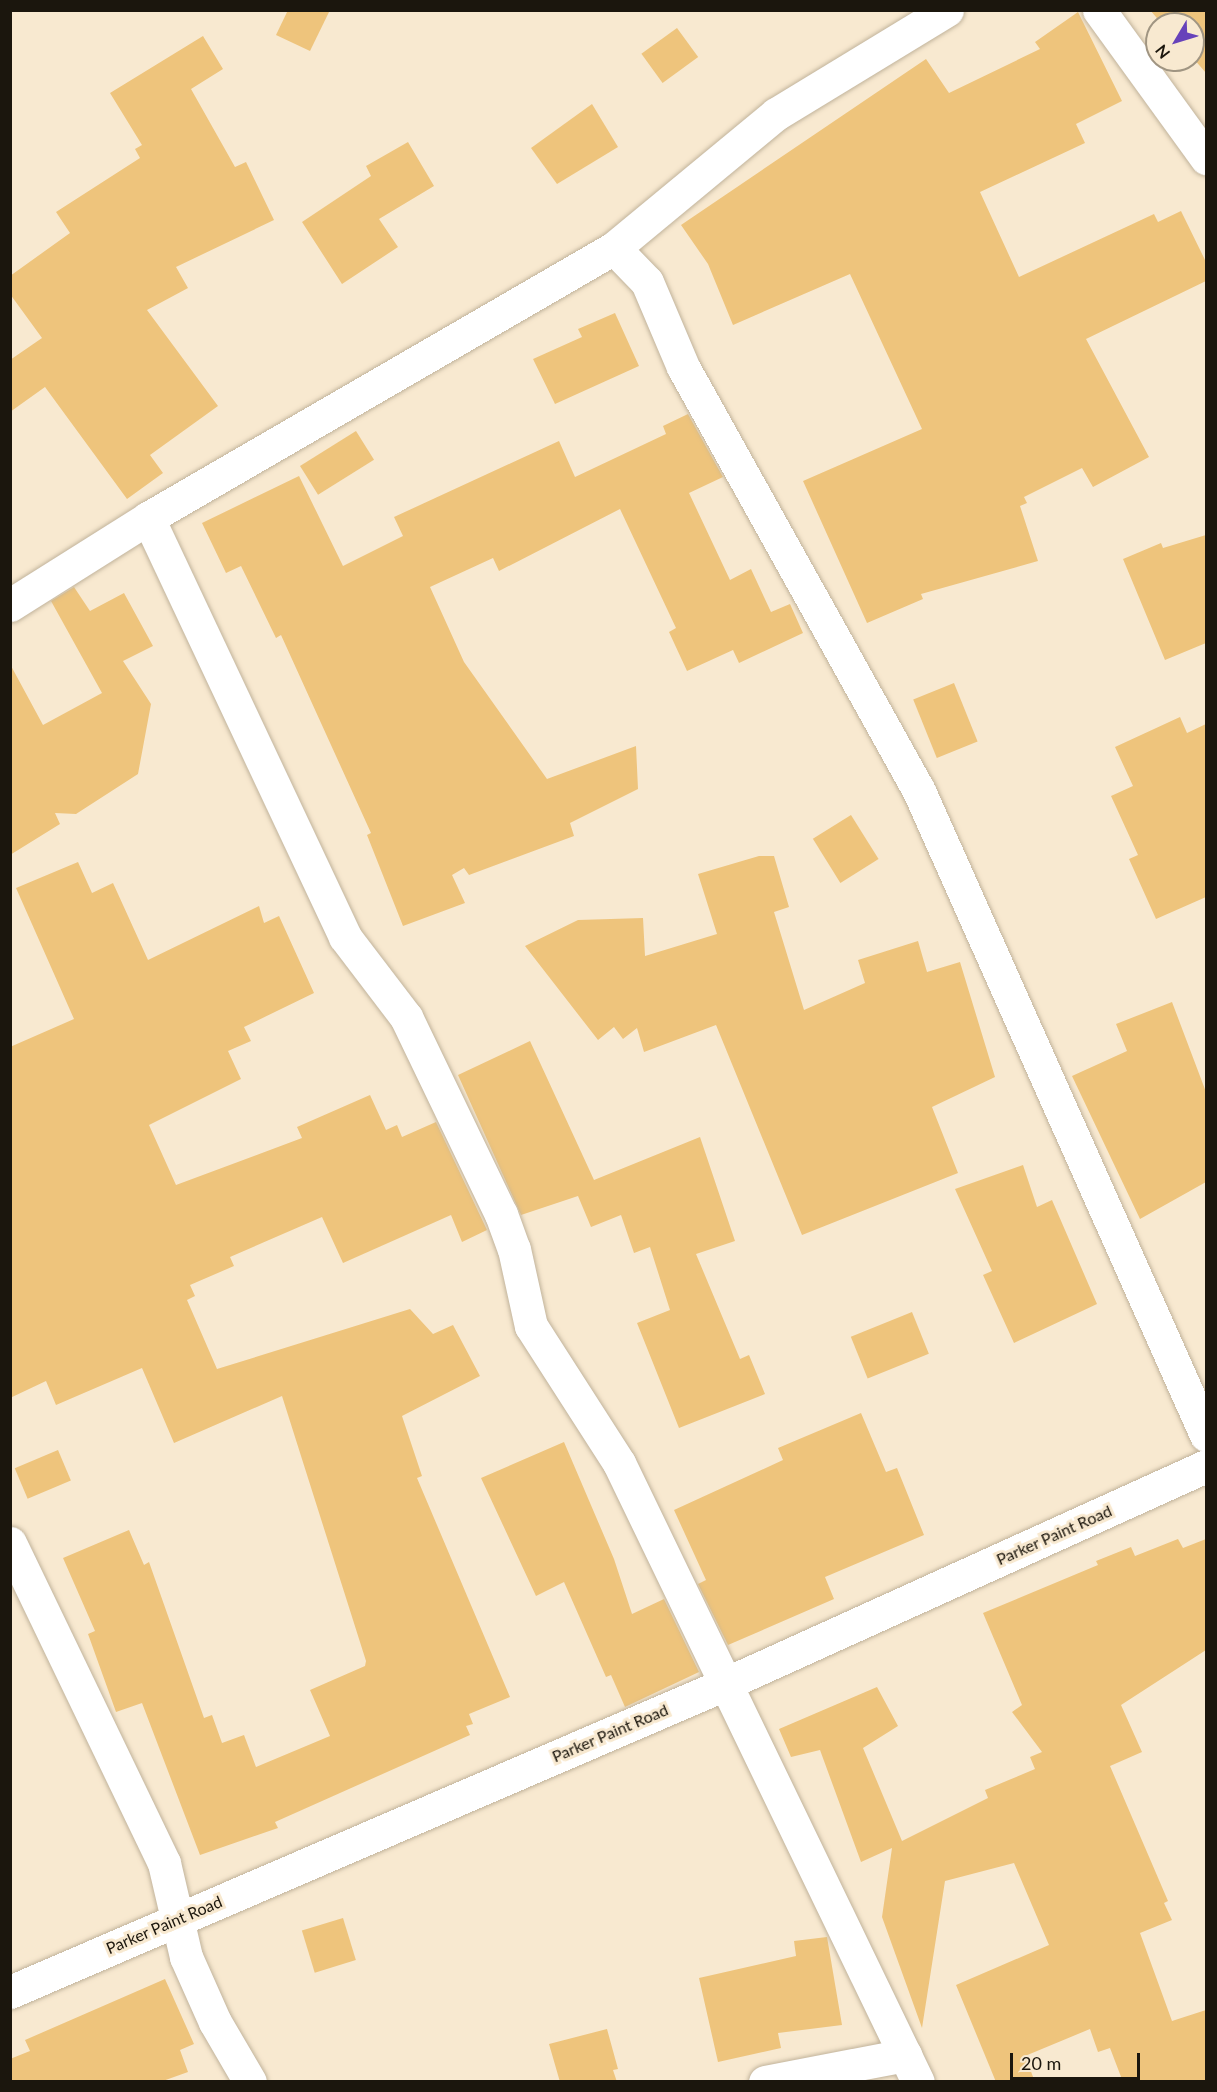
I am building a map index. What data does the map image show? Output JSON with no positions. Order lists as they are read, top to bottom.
{
  "streets": {
    "street": ["Parker Paint Road"]
  },
  "scale_bar": "20 m",
  "north": "bottom left"
}
